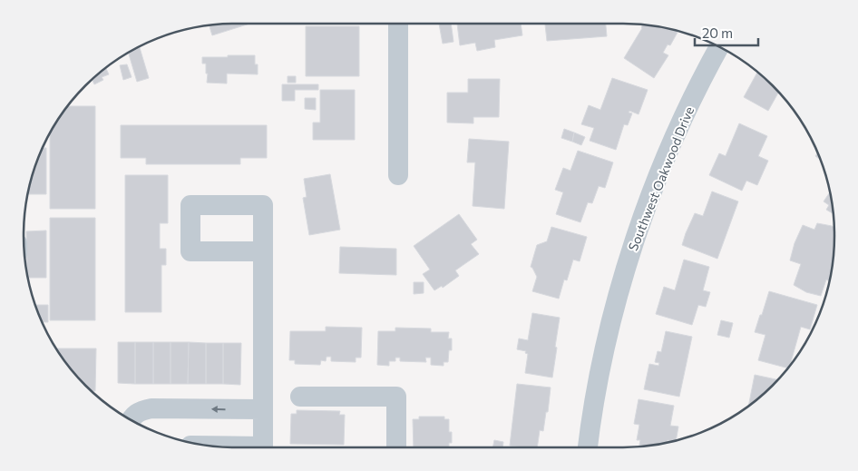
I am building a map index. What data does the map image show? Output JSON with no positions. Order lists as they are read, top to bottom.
{
  "streets": {
    "street": ["Southwest Oakwood Drive"]
  },
  "scale_bar": "20 m"
}
